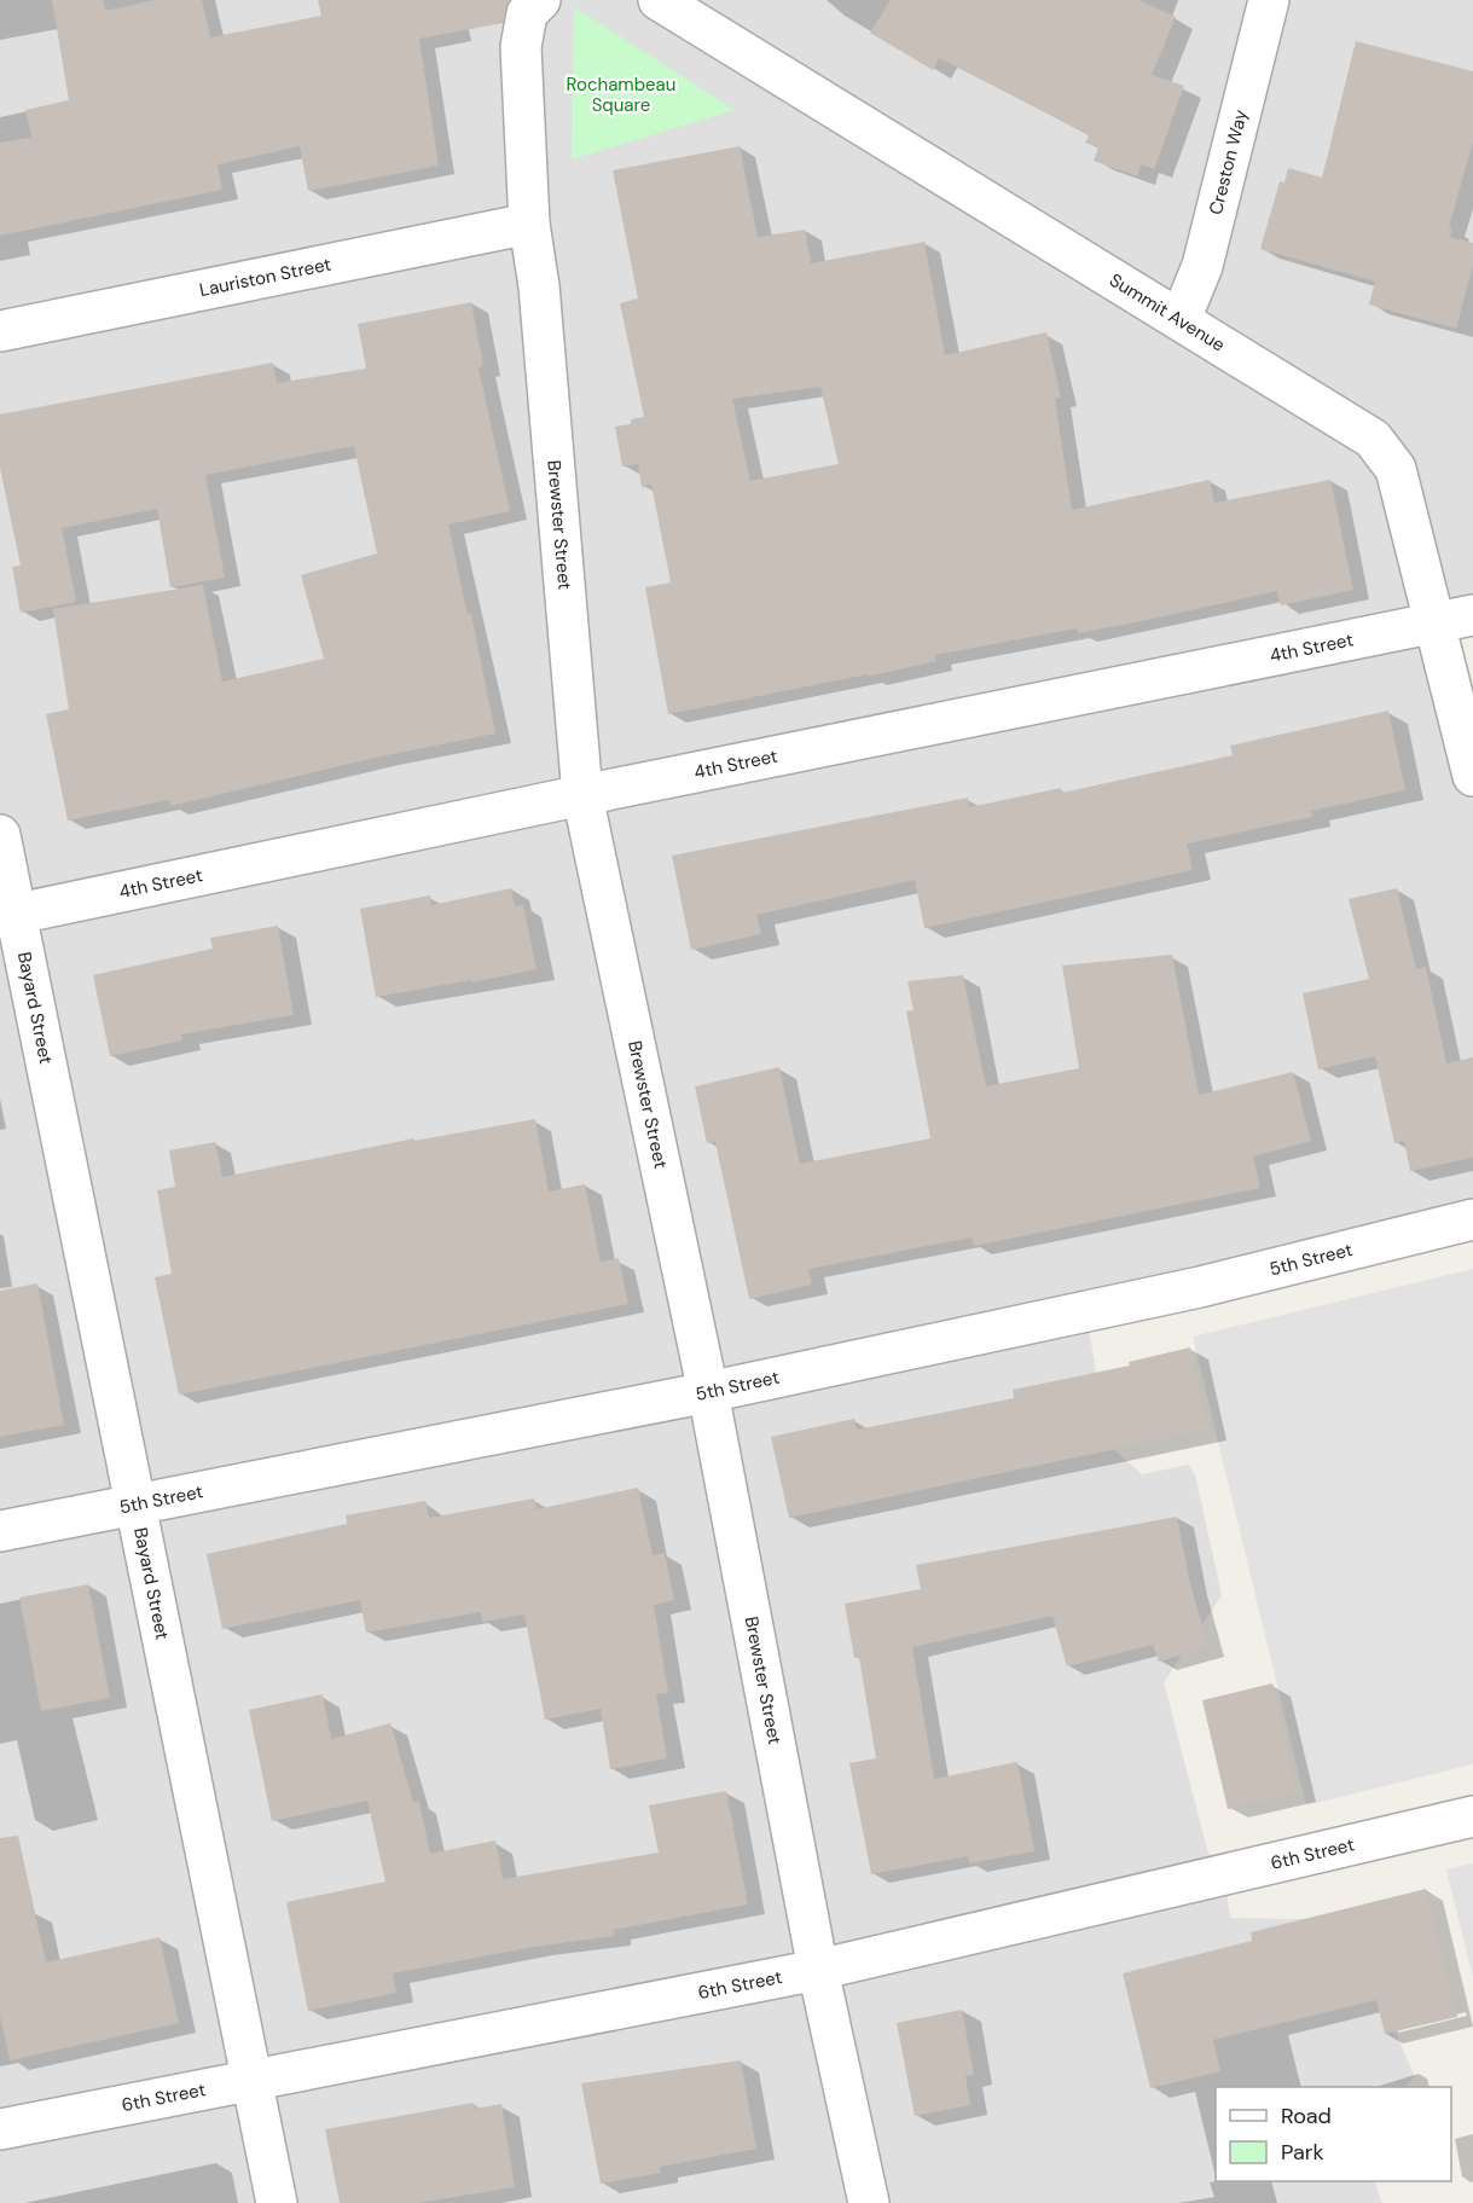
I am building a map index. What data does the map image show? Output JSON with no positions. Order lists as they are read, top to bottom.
{
  "streets": {
    "street": [
      "Creston Way",
      "Lauriston Street",
      "Summit Avenue",
      "Brewster Street",
      "4th Street",
      "Bayard Street",
      "5th Street",
      "6th Street"
    ]
  },
  "crossings": [
    ["Creston Way", "Summit Avenue"],
    ["Lauriston Street", "Brewster Street"],
    ["Summit Avenue", "4th Street"],
    ["Brewster Street", "4th Street"],
    ["Brewster Street", "5th Street"],
    ["Brewster Street", "6th Street"],
    ["4th Street", "Bayard Street"],
    ["Bayard Street", "5th Street"],
    ["Bayard Street", "6th Street"]
  ],
  "parks": ["Rochambeau Square"],
  "legend": ["Road", "Park"]
}
